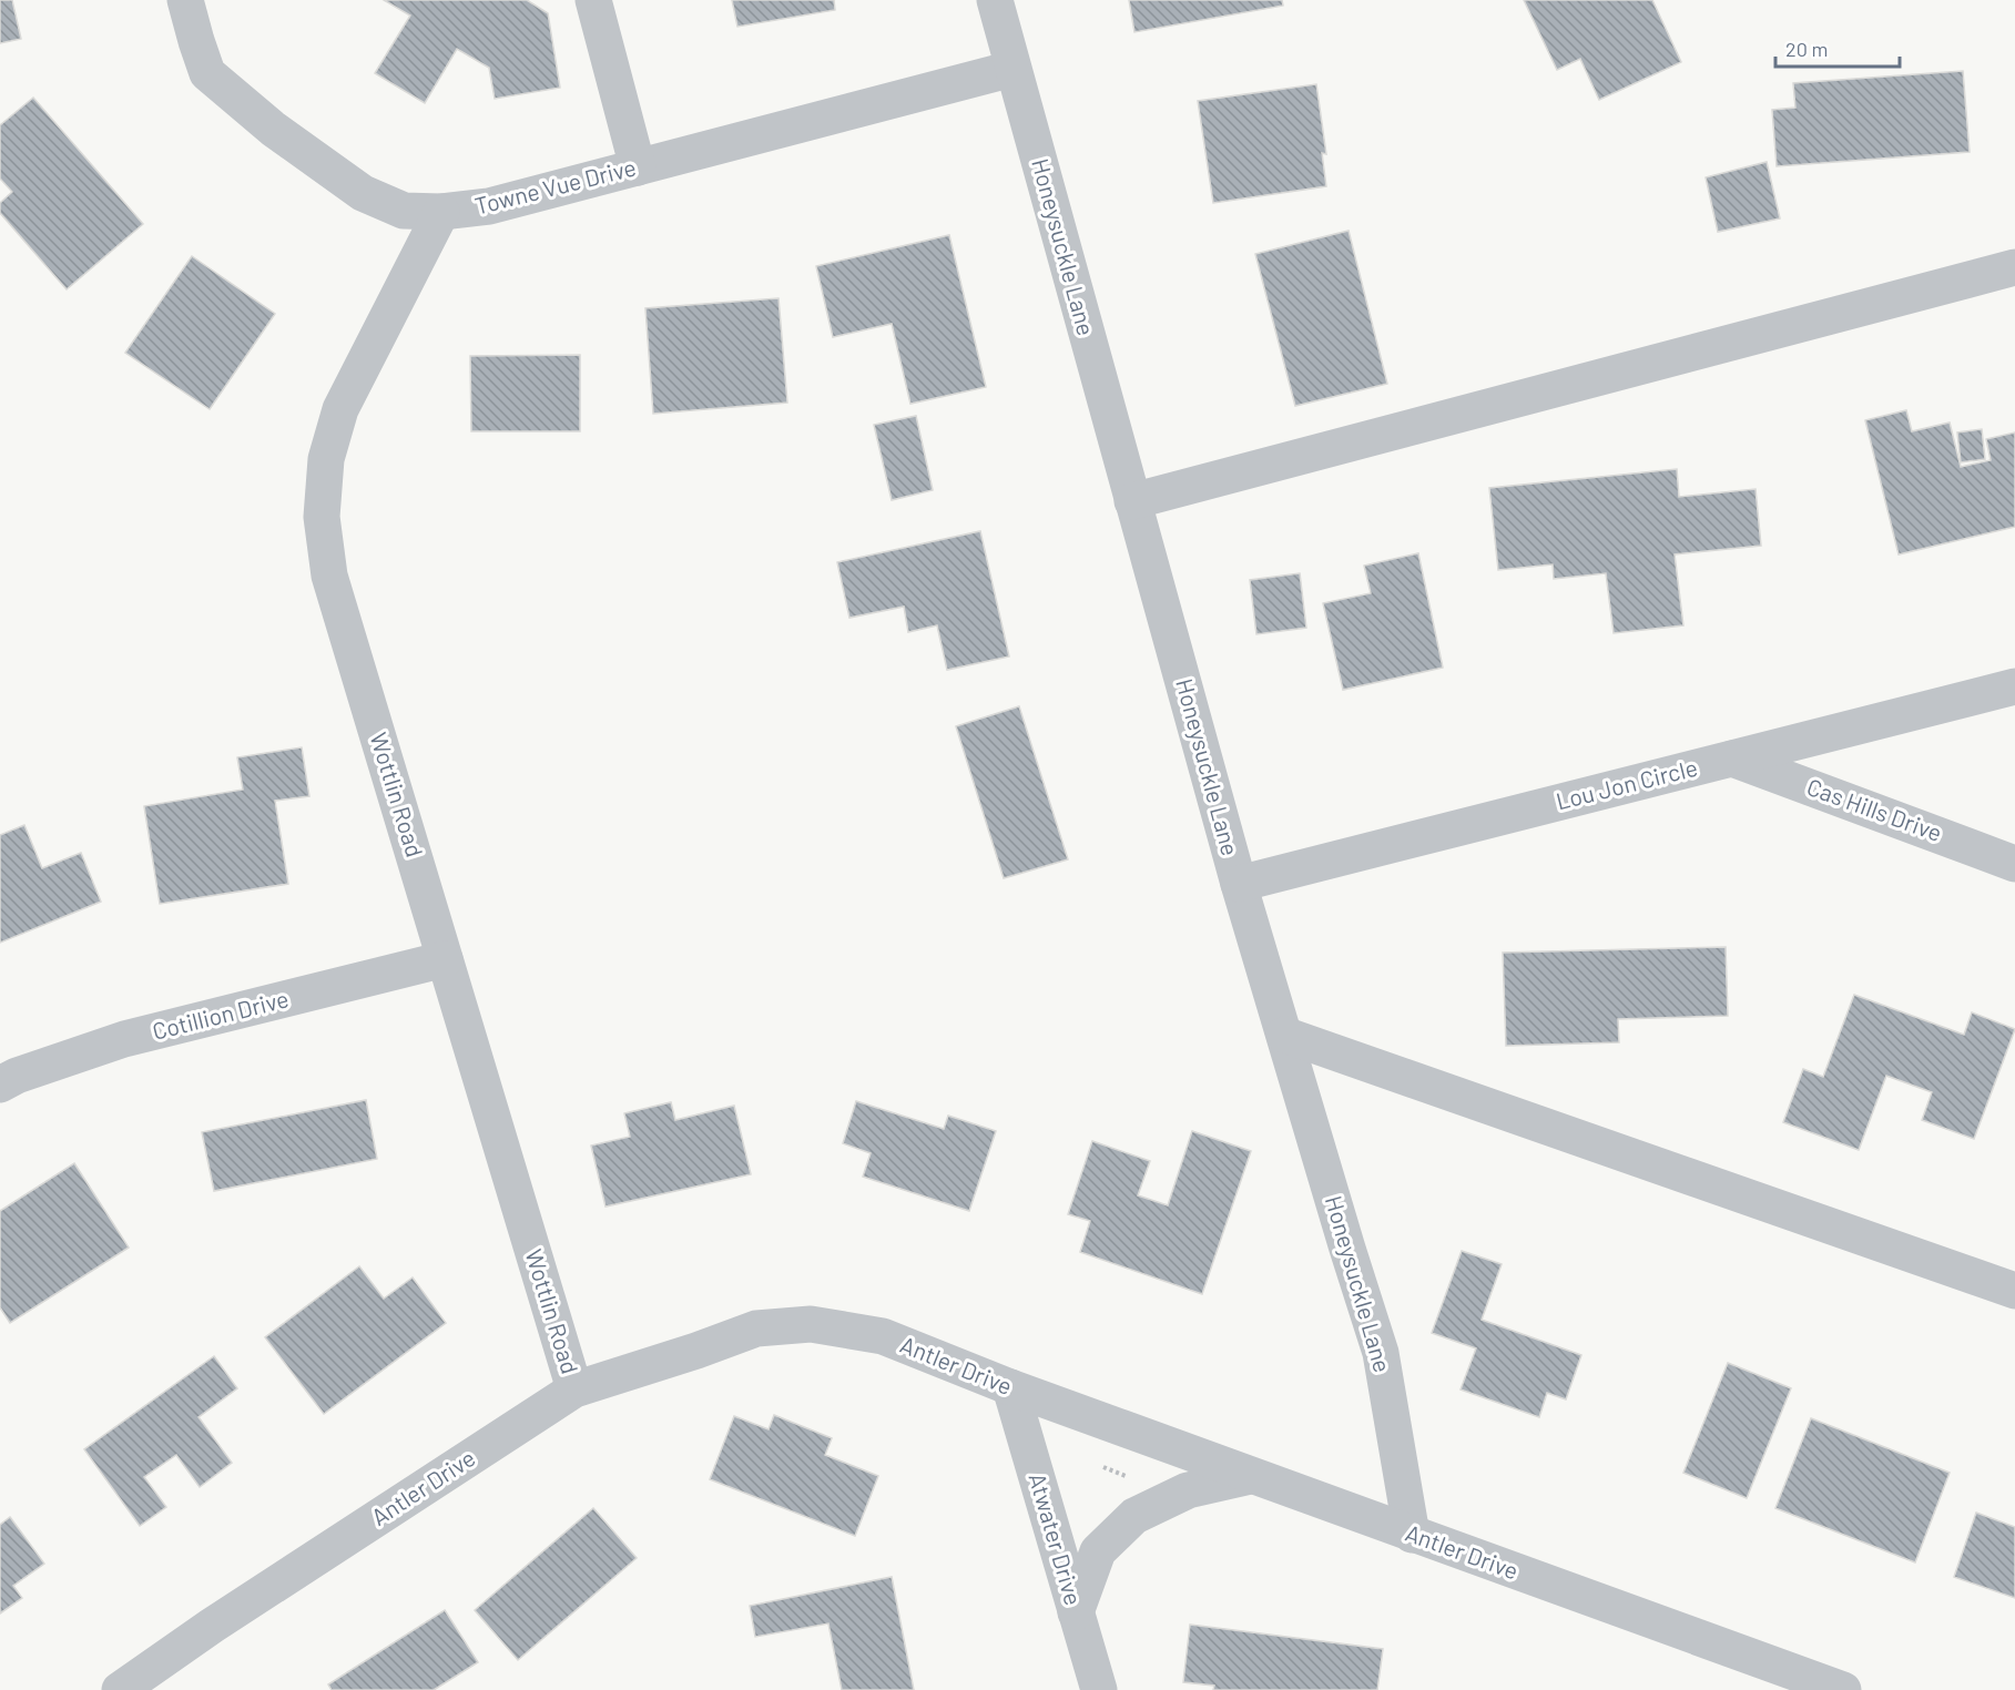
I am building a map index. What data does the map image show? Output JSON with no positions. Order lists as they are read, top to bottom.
{
  "streets": {
    "street": [
      "Towne Vue Drive",
      "Honeysuckle Lane",
      "Lou Jon Circle",
      "Wottlin Road",
      "Cas Hills Drive",
      "Cotillion Drive",
      "Antler Drive",
      "Atwater Drive"
    ]
  },
  "crossings": [
    ["Towne Vue Drive", "Honeysuckle Lane"],
    ["Towne Vue Drive", "Wottlin Road"],
    ["Honeysuckle Lane", "Lou Jon Circle"],
    ["Honeysuckle Lane", "Antler Drive"],
    ["Lou Jon Circle", "Cas Hills Drive"],
    ["Wottlin Road", "Cotillion Drive"],
    ["Wottlin Road", "Antler Drive"],
    ["Antler Drive", "Atwater Drive"]
  ],
  "scale_bar": "20 m"
}
